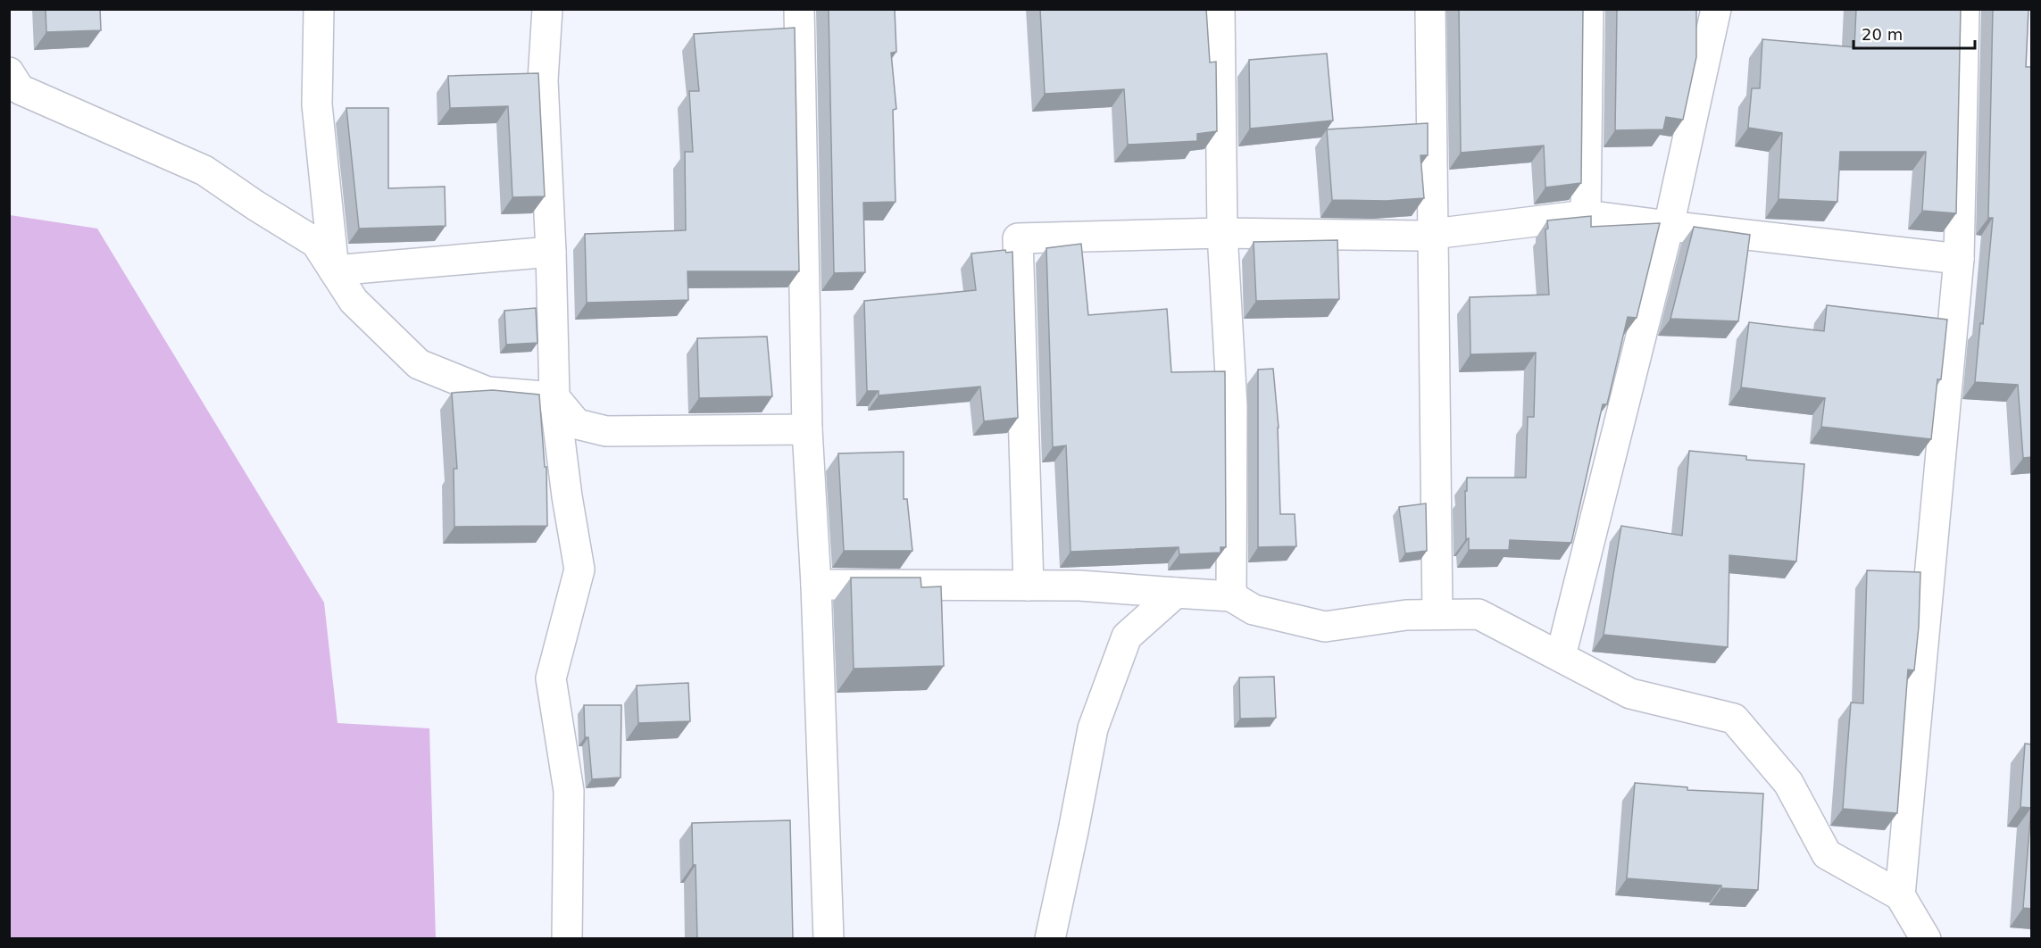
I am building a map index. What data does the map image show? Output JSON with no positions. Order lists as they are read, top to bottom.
{
  "scale_bar": "20 m"
}
